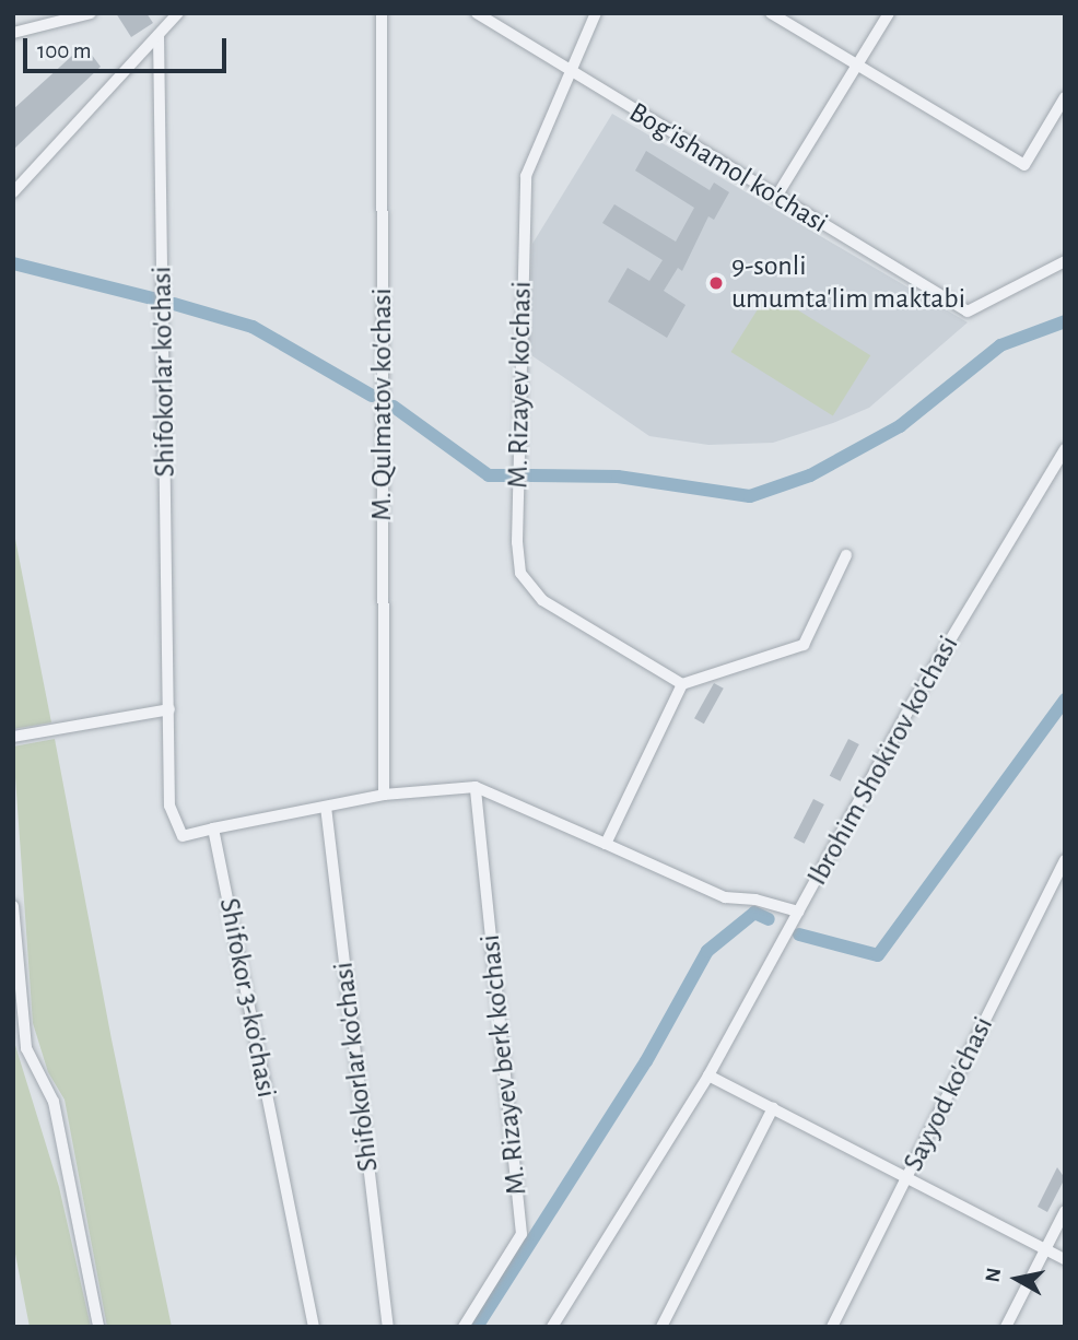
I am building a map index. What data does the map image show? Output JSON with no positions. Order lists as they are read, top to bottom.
{
  "streets": {
    "street": [
      "Bog'ishamol ko'chasi",
      "Shifokorlar ko'chasi",
      "M. Rizayev ko'chasi",
      "M. Qulmatov ko'chasi",
      "Ibrohim Shokirov ko'chasi",
      "Shifokor 3-ko'chasi",
      "M. Rizayev berk ko'chasi",
      "Sayyod ko'chasi"
    ]
  },
  "crossings": [
    ["Bog'ishamol ko'chasi", "M. Rizayev ko'chasi"]
  ],
  "places": ["9-sonli umumta'lim maktabi"],
  "scale_bar": "100 m",
  "north": "left"
}
